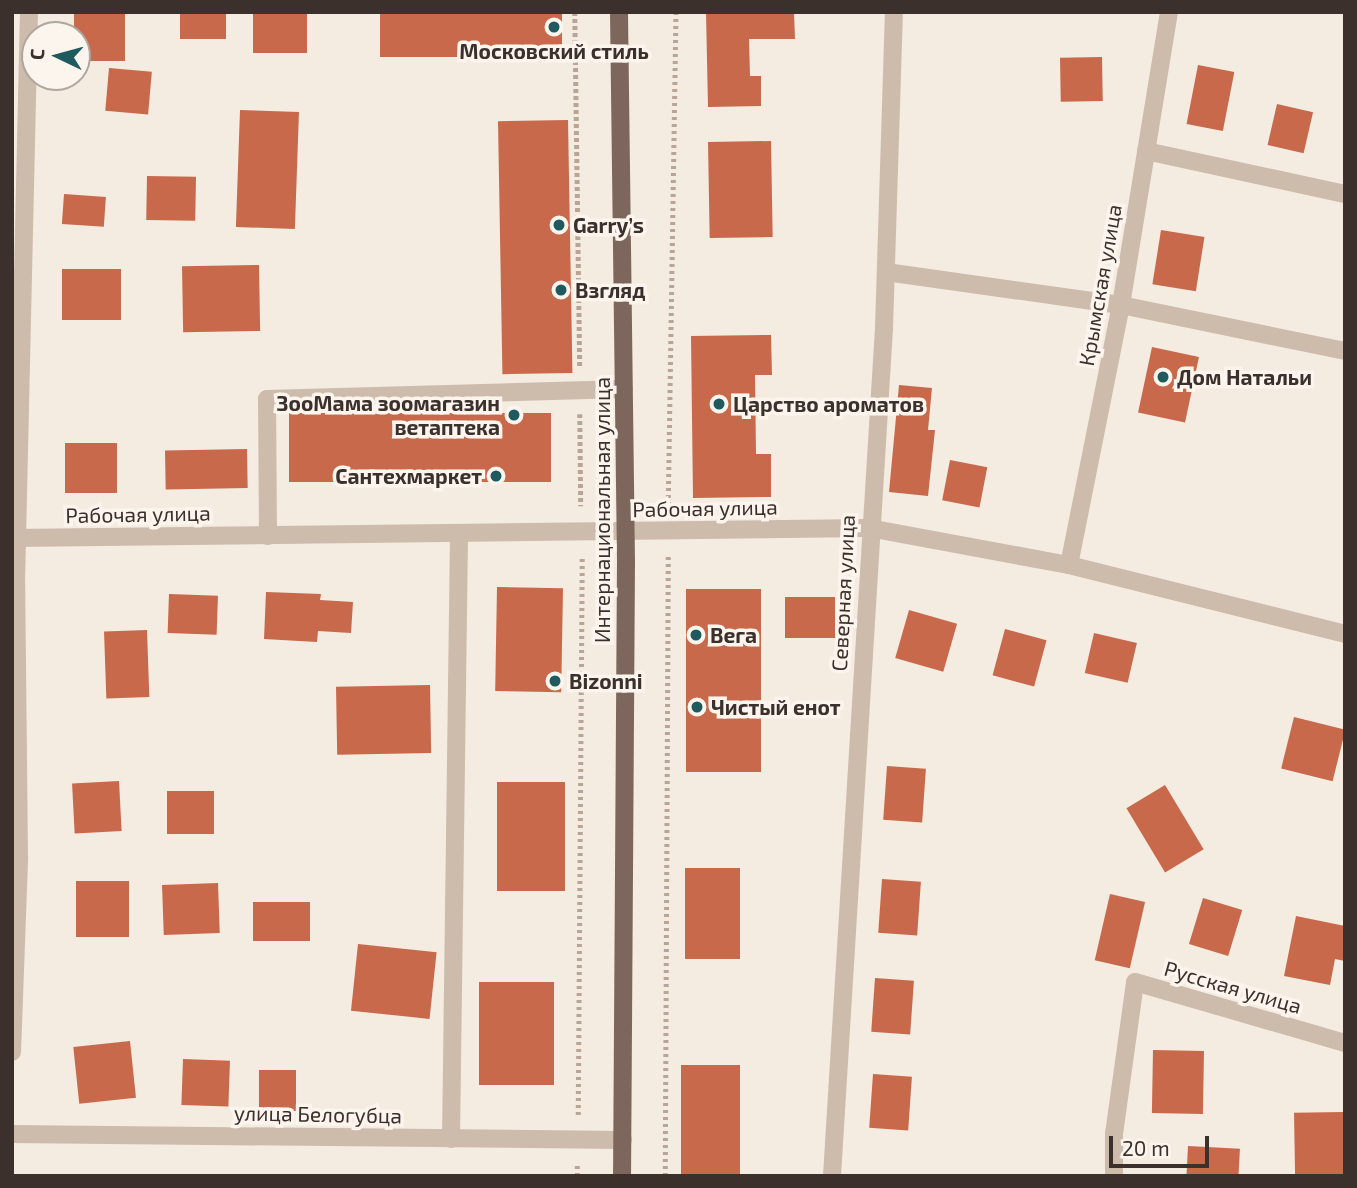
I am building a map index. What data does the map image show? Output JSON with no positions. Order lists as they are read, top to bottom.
{
  "streets": {
    "main road": ["Интернациональная улица"],
    "street": [
      "Крымская улица",
      "Рабочая улица",
      "Северная улица",
      "Русская улица",
      "улица Белогубца"
    ]
  },
  "crossings": [
    ["Крымская улица", "Рабочая улица"],
    ["Рабочая улица", "Интернациональная улица"],
    ["Рабочая улица", "Северная улица"],
    ["Интернациональная улица", "улица Белогубца"]
  ],
  "places": [
    "Московский стиль",
    "Garry’s",
    "Взгляд",
    "Дом Натальи",
    "Царство ароматов",
    "ЗооМама зоомагазин ветаптека",
    "Сантехмаркет",
    "Вега",
    "Bizonni",
    "Чистый енот"
  ],
  "scale_bar": "20 m",
  "north": "left"
}
